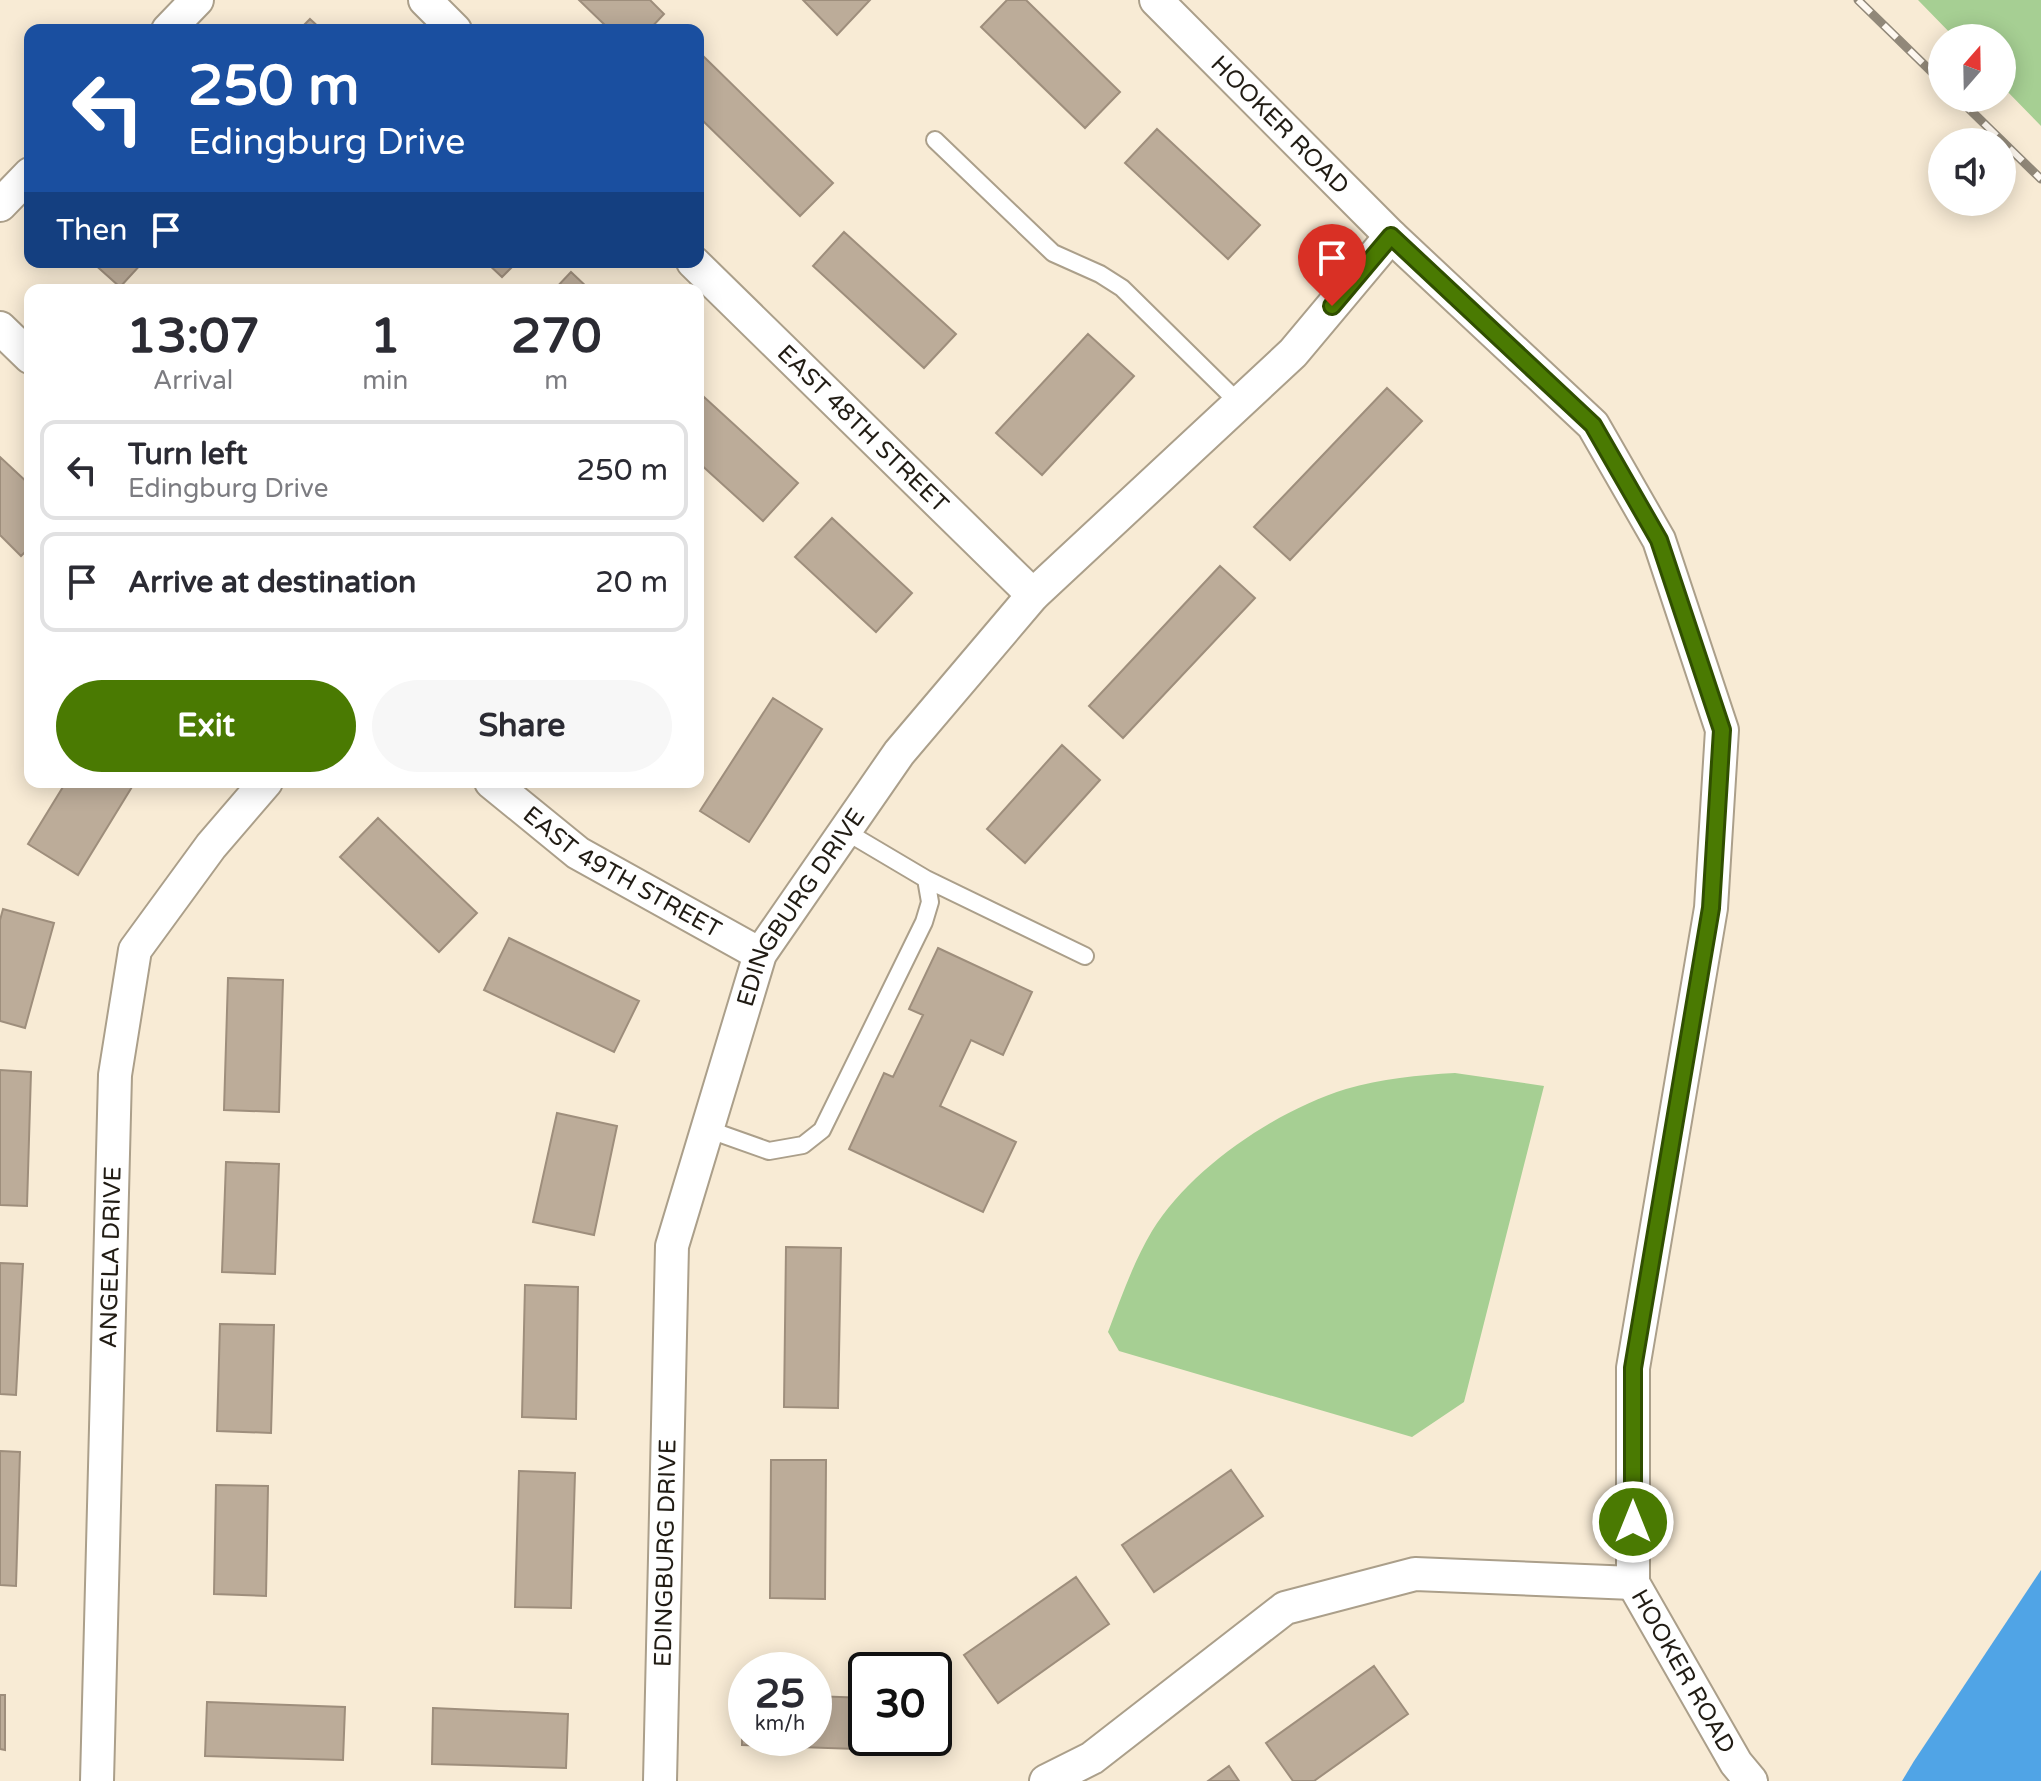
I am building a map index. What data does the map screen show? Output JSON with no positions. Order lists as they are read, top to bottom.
{
  "streets": {
    "street": [
      "HOOKER ROAD",
      "EAST 48TH STREET",
      "EAST 49TH STREET",
      "EDINGBURG DRIVE",
      "ANGELA DRIVE"
    ]
  },
  "crossings": [
    ["HOOKER ROAD", "EDINGBURG DRIVE"],
    ["EAST 48TH STREET", "EDINGBURG DRIVE"],
    ["EAST 49TH STREET", "EDINGBURG DRIVE"]
  ],
  "north": "top",
  "page": {
    "turn": ["250 m", "Edingburg Drive"],
    "then": "Then",
    "eta": [
      "13:07",
      "Arrival",
      "1",
      "min",
      "270",
      "m"
    ],
    "list": [
      {
        "name": "Turn left",
        "note": "Edingburg Drive",
        "value": "250 m"
      },
      {
        "name": "Arrive at destination",
        "value": "20 m"
      }
    ],
    "buttons": ["Exit", "Share"],
    "speed": "25 km/h",
    "limit": "30"
  }
}
